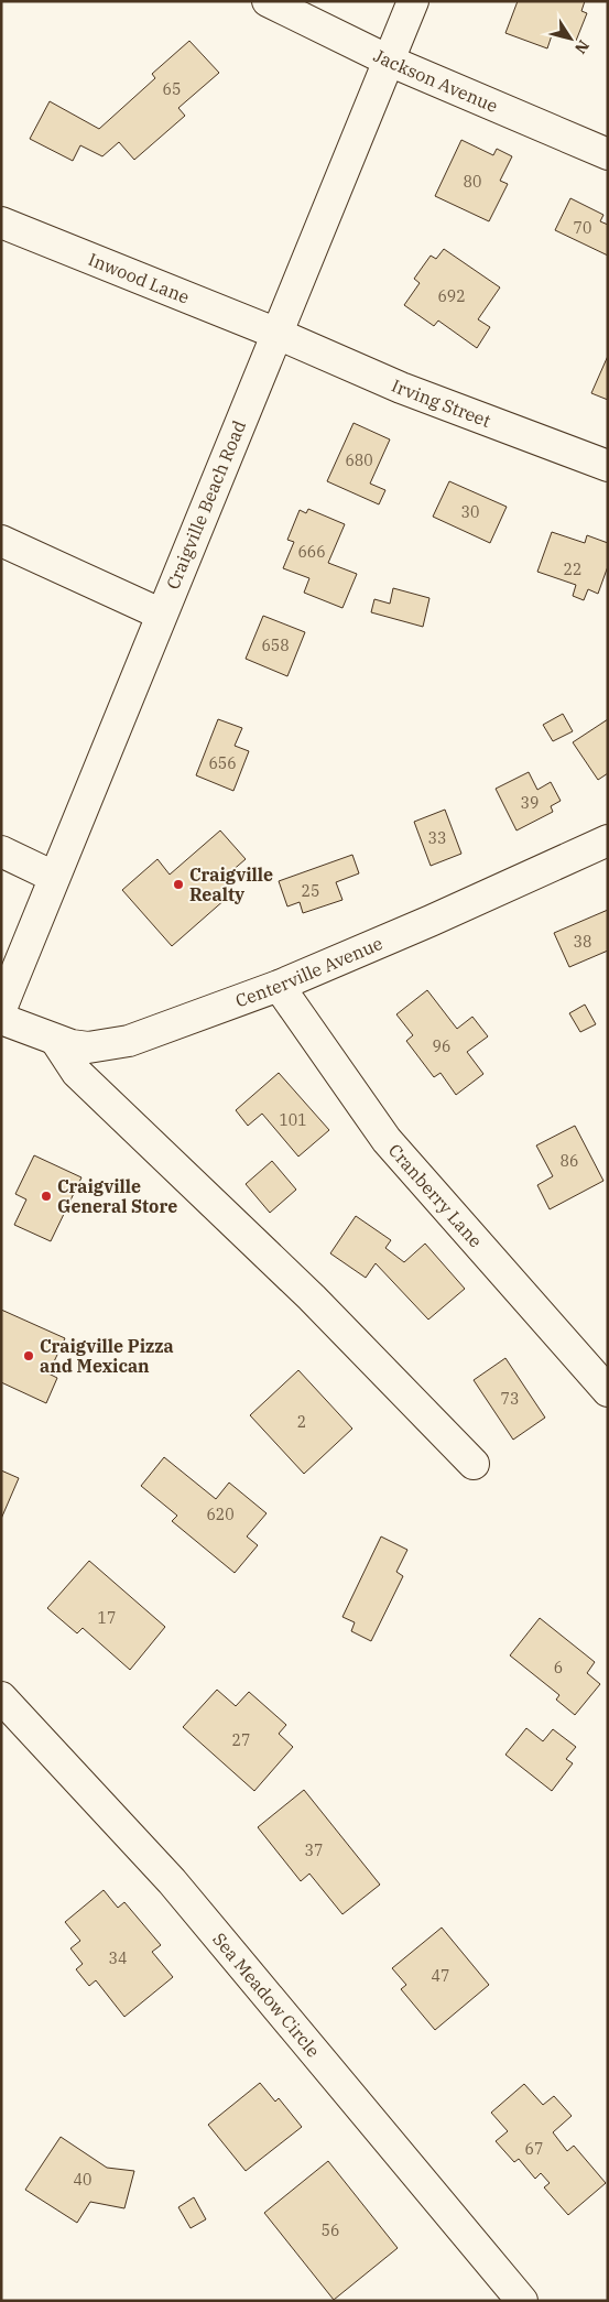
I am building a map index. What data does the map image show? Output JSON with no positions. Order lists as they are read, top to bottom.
{
  "streets": {
    "street": [
      "Jackson Avenue",
      "Inwood Lane",
      "Irving Street",
      "Craigville Beach Road",
      "Centerville Avenue",
      "Cranberry Lane",
      "Sea Meadow Circle"
    ]
  },
  "crossings": [
    ["Jackson Avenue", "Craigville Beach Road"],
    ["Inwood Lane", "Irving Street"],
    ["Inwood Lane", "Craigville Beach Road"],
    ["Irving Street", "Craigville Beach Road"],
    ["Centerville Avenue", "Cranberry Lane"]
  ],
  "places": ["Craigville Realty", "Craigville General Store", "Craigville Pizza and Mexican"],
  "house_numbers": [
    "65",
    "80",
    "70",
    "692",
    "680",
    "30",
    "666",
    "22",
    "658",
    "656",
    "39",
    "33",
    "25",
    "38",
    "96",
    "101",
    "86",
    "73",
    "2",
    "620",
    "17",
    "6",
    "27",
    "37",
    "34",
    "47",
    "67",
    "40",
    "56"
  ],
  "north": "bottom right"
}
